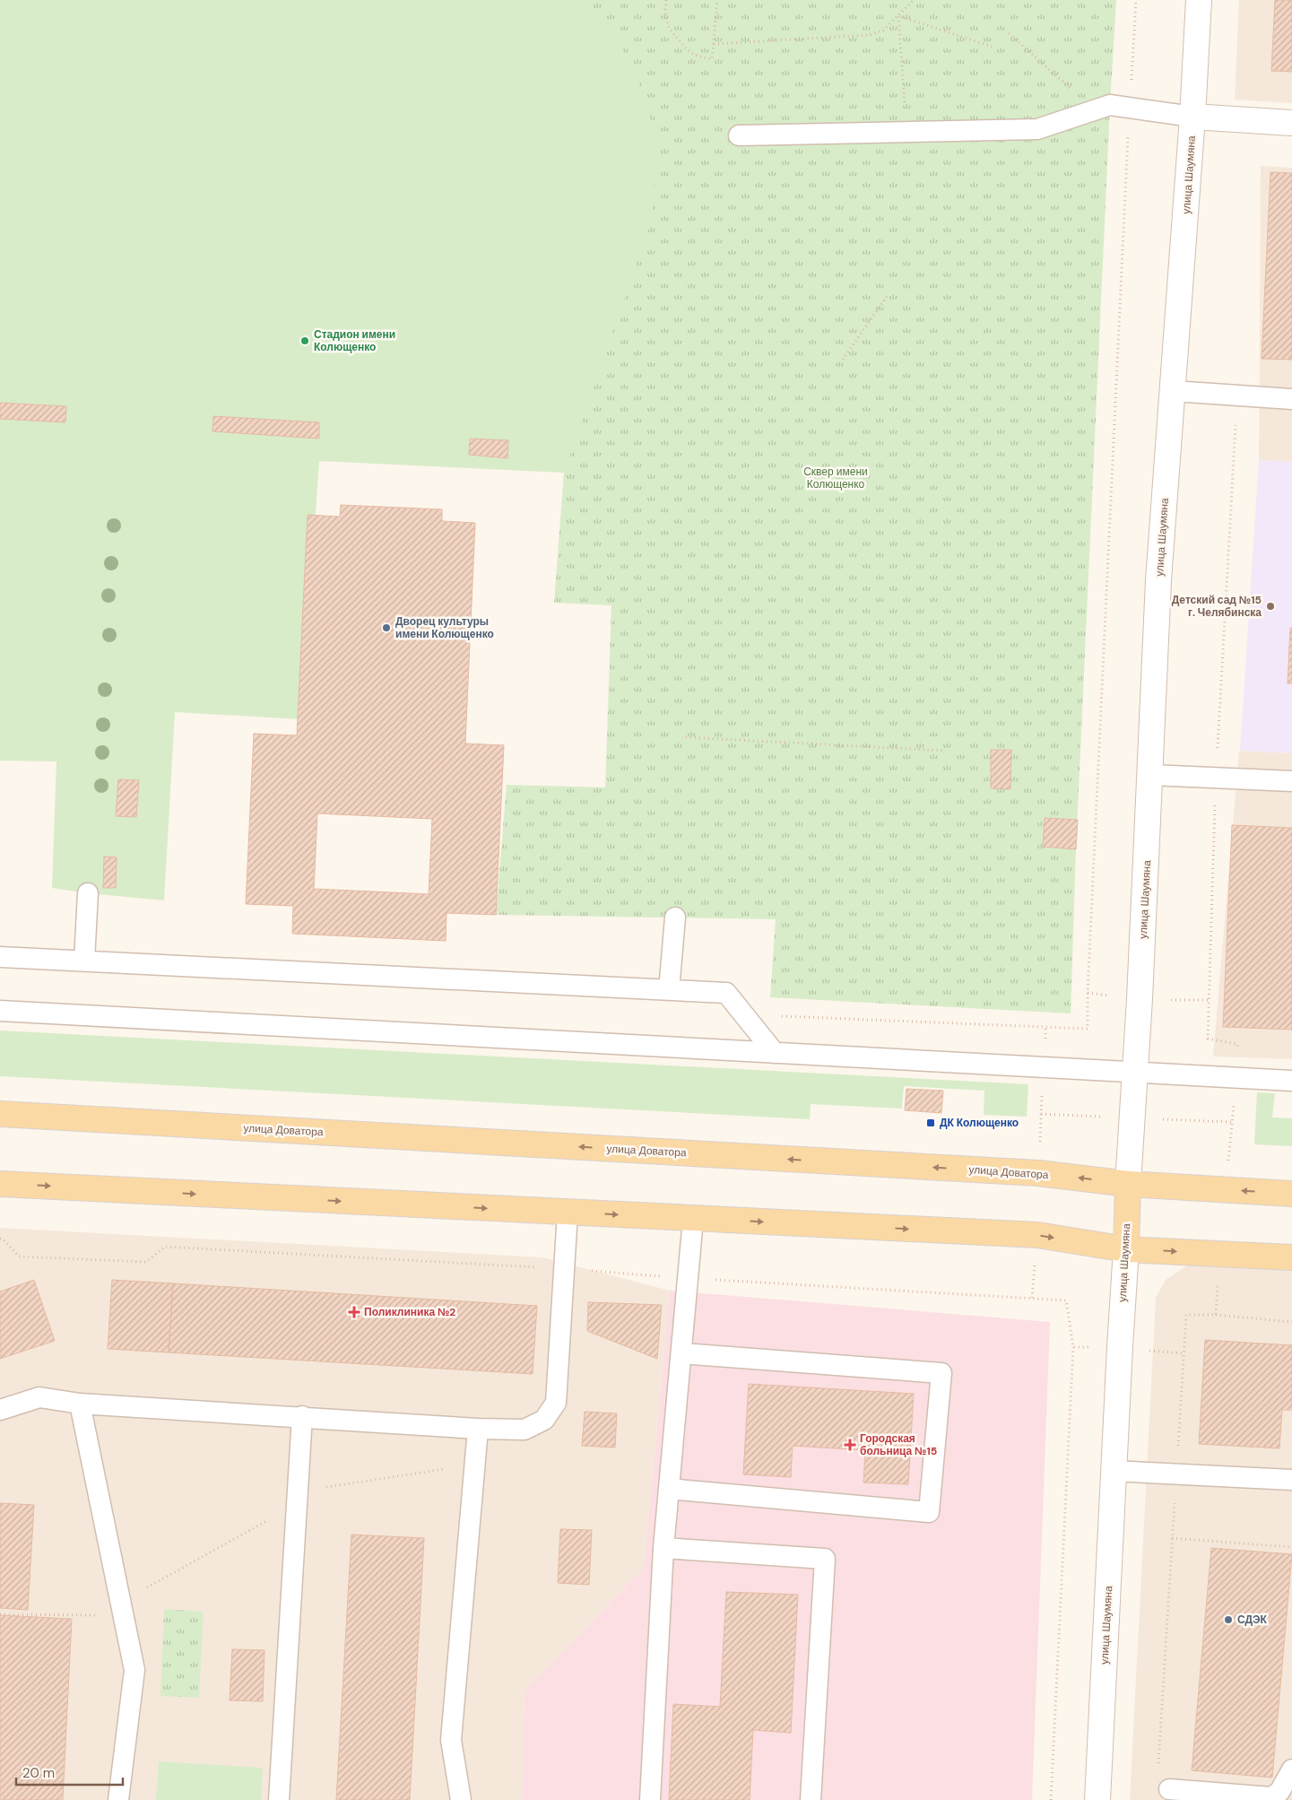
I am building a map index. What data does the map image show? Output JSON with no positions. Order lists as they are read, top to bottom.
{
  "streets": {
    "main road": ["улица Шаумяна", "улица Доватора"]
  },
  "crossings": [
    ["улица Шаумяна", "улица Доватора"]
  ],
  "parks": ["Сквер имени Колющенко"],
  "places": {
    "other": [
      "Стадион имени Колющенко",
      "Детский сад №15 г. Челябинска",
      "Дворец культуры имени Колющенко",
      "СДЭК"
    ],
    "transit": ["ДК Колющенко"],
    "health": ["Поликлиника №2", "Городская больница №15"]
  },
  "scale_bar": "20 m"
}
